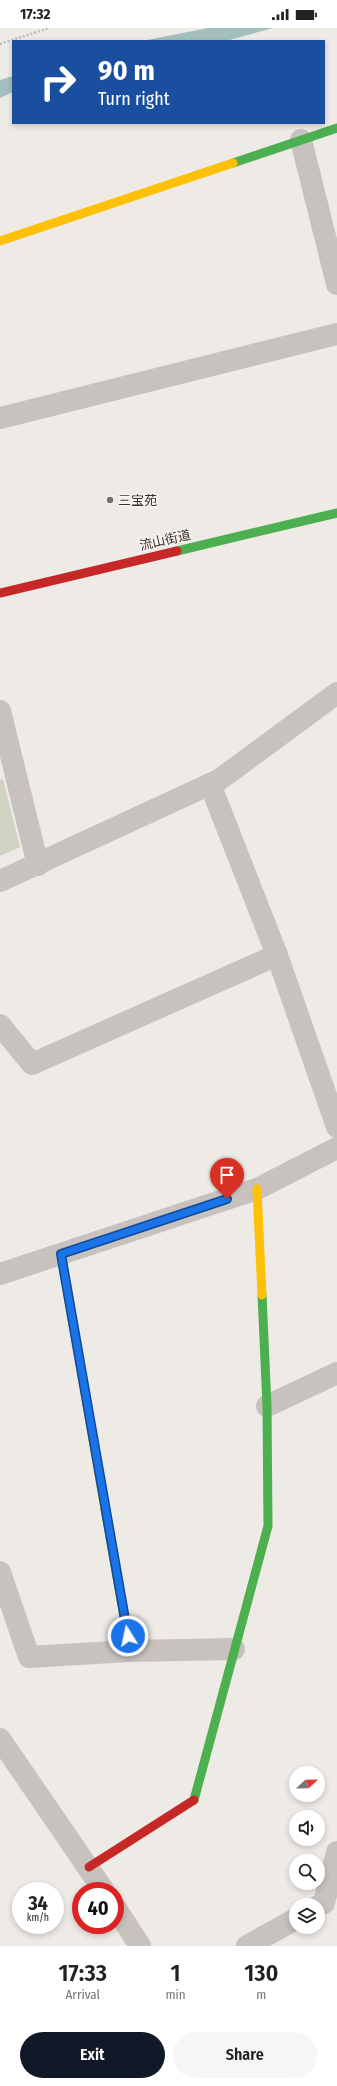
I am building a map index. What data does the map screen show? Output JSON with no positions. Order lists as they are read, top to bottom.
{
  "streets": {
    "street": ["流山街道"]
  },
  "places": ["三宝苑"],
  "north": "right",
  "page": {
    "status": "17:32",
    "turn": ["90 m", "Turn right"],
    "speed": "34 km/h",
    "limit": "40",
    "eta": [
      "17:33",
      "Arrival",
      "1",
      "min",
      "130",
      "m"
    ],
    "buttons": ["Exit", "Share"]
  }
}
